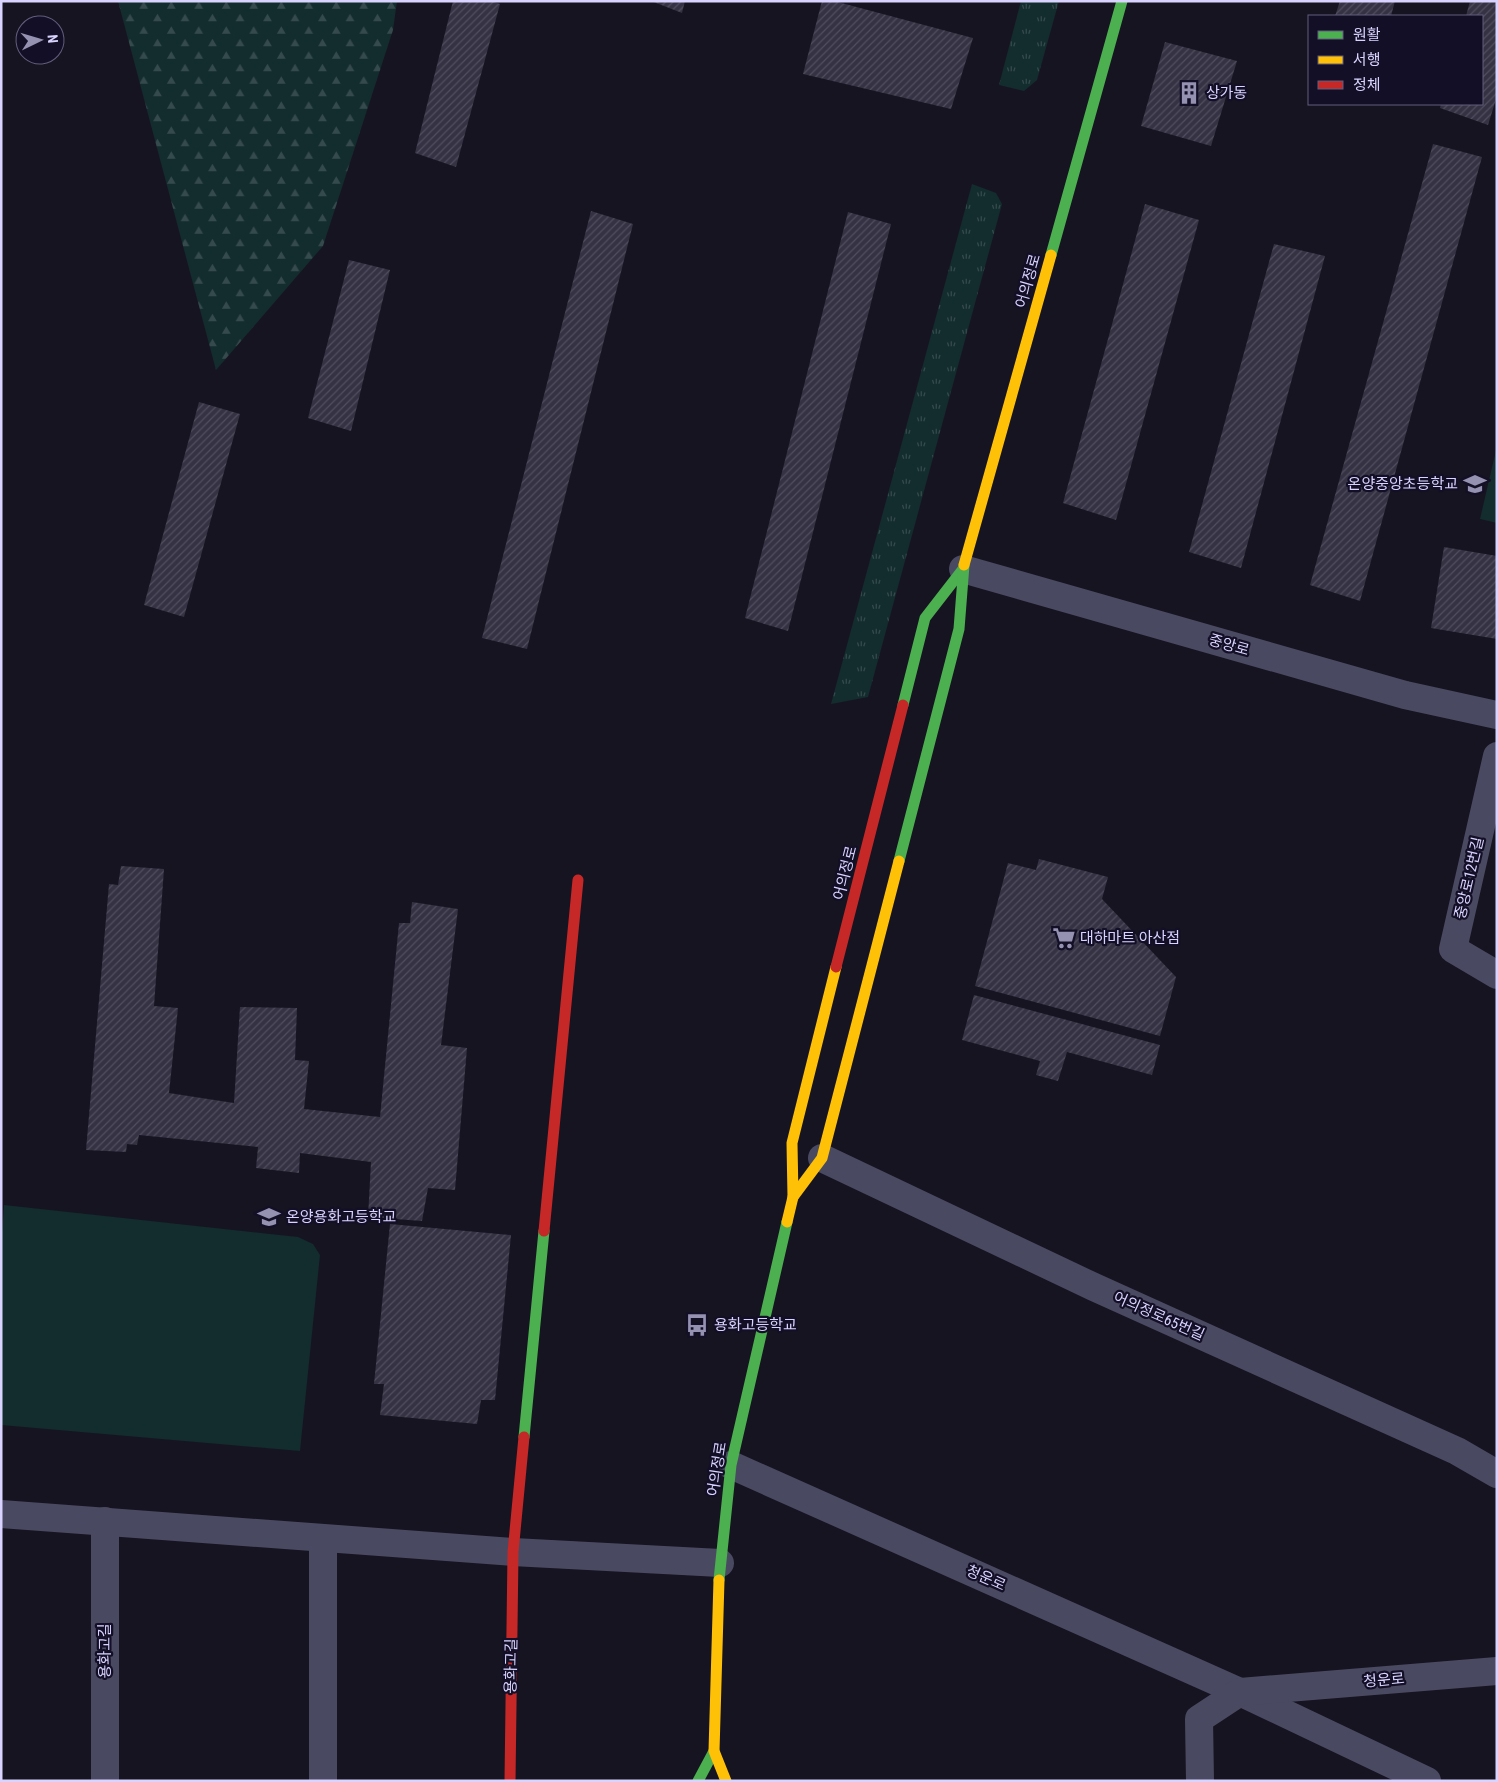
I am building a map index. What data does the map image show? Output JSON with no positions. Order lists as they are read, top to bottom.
{
  "streets": {
    "main road": ["어의정로", "용화고길"],
    "street": [
      "중앙로",
      "중앙로12번길",
      "어의정로65번길",
      "청운로"
    ]
  },
  "crossings": [
    ["어의정로", "중앙로"],
    ["어의정로", "어의정로65번길"],
    ["어의정로", "청운로"]
  ],
  "places": {
    "building": ["상가동"],
    "school or university": ["온양중앙초등학교", "온양용화고등학교"],
    "supermarket": ["대하마트 아산점"],
    "bus stop": ["용화고등학교"]
  },
  "legend": ["원활", "서행", "정체"],
  "north": "right"
}
